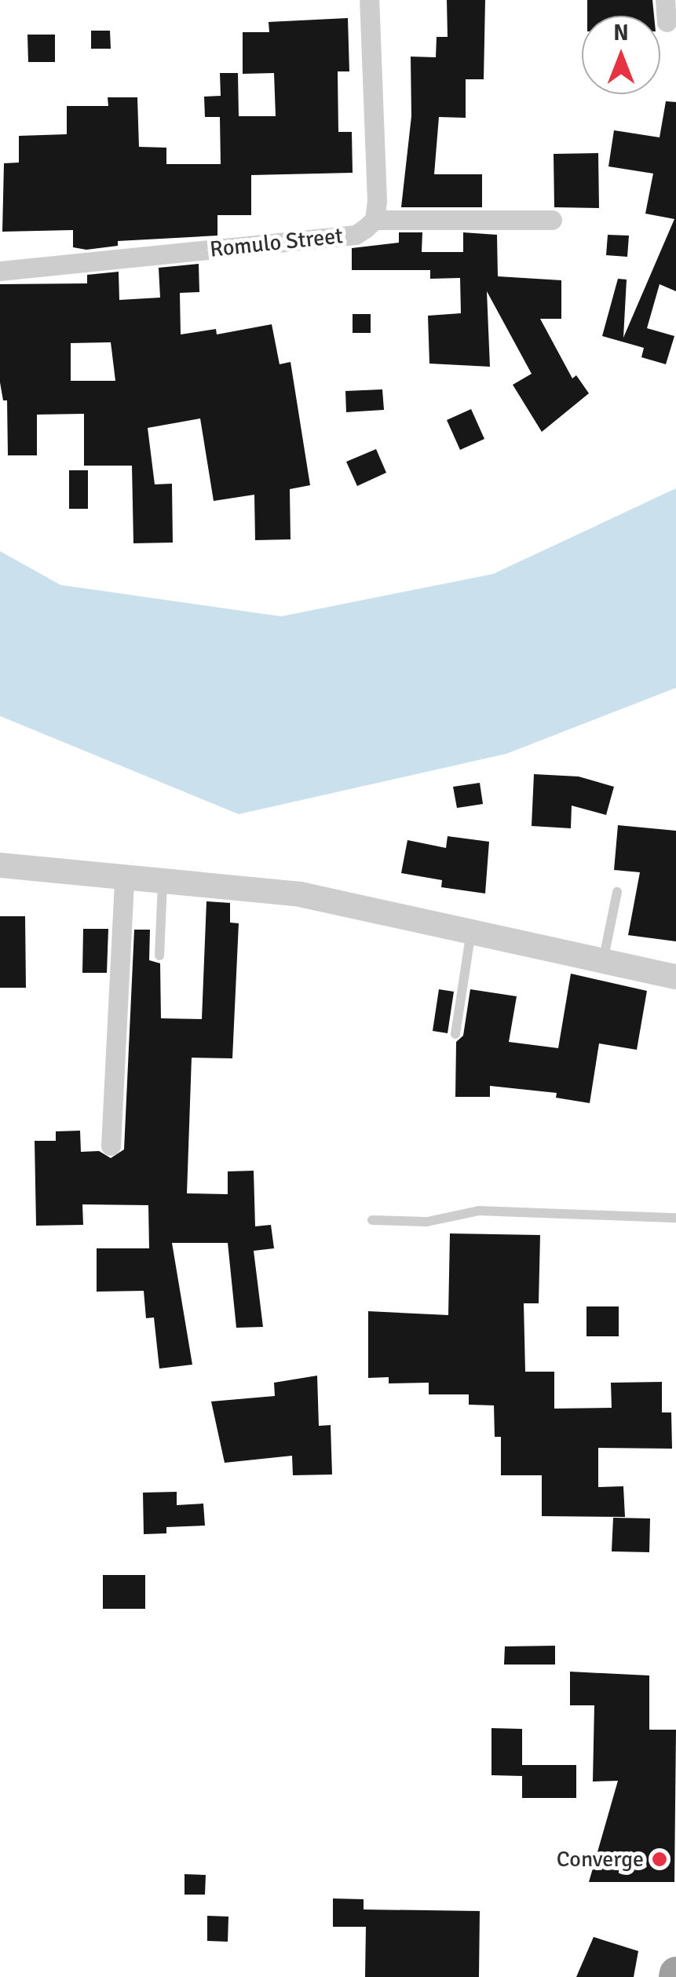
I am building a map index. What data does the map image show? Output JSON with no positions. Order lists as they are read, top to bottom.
{
  "streets": {
    "street": ["Romulo Street"]
  },
  "places": ["Converge"],
  "north": "top"
}
